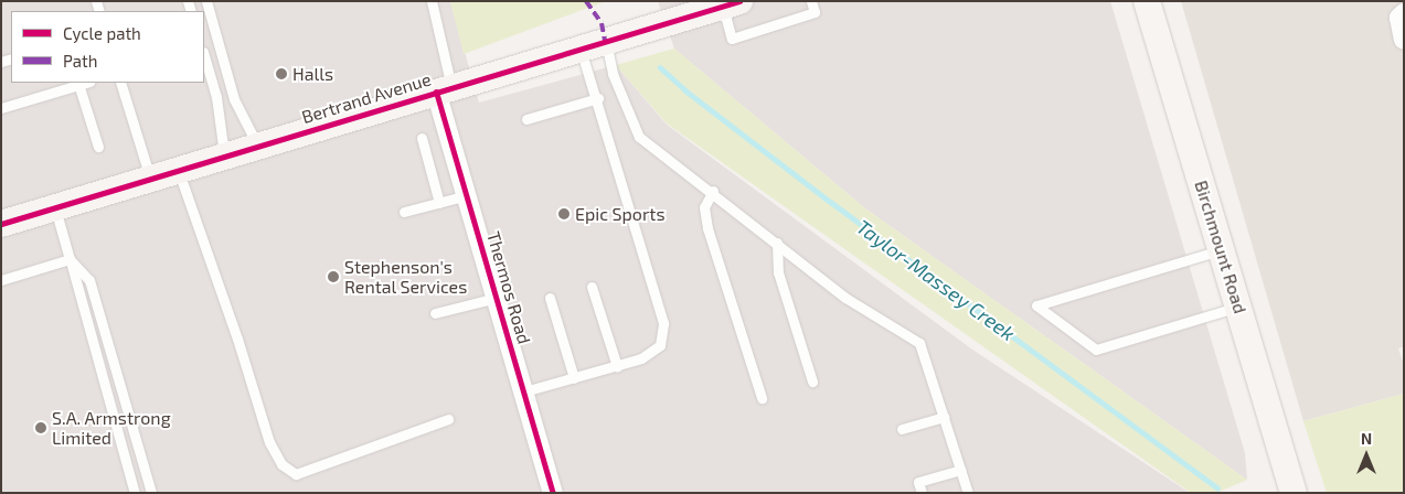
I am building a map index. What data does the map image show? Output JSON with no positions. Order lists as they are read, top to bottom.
{
  "streets": {
    "street": ["Bertrand Avenue", "Birchmount Road", "Thermos Road"]
  },
  "crossings": [
    ["Bertrand Avenue", "Thermos Road"]
  ],
  "water": ["Taylor-Massey Creek"],
  "places": [
    "Halls",
    "Epic Sports",
    "Stephenson's Rental Services",
    "S.A. Armstrong Limited"
  ],
  "legend": ["Cycle path", "Path"],
  "north": "top"
}
